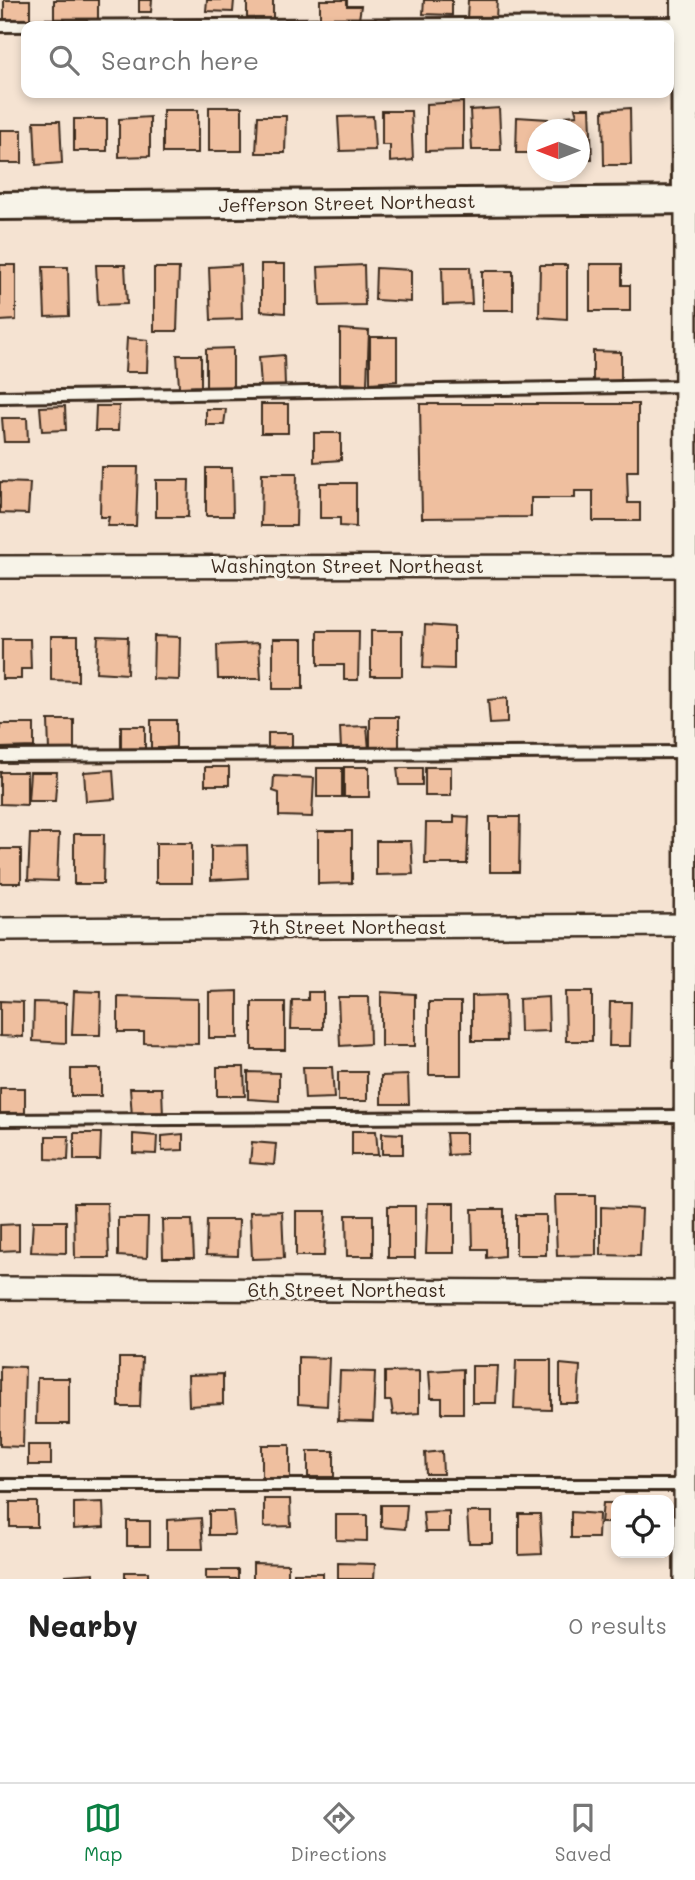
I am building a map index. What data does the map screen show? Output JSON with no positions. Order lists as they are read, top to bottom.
{
  "streets": {
    "street": [
      "Jefferson Street Northeast",
      "Washington Street Northeast",
      "7th Street Northeast",
      "6th Street Northeast"
    ]
  },
  "north": "left",
  "page": {
    "search": "Search here",
    "heading": ["Nearby", "0 results"],
    "nav": ["Map", "Directions", "Saved"]
  }
}
